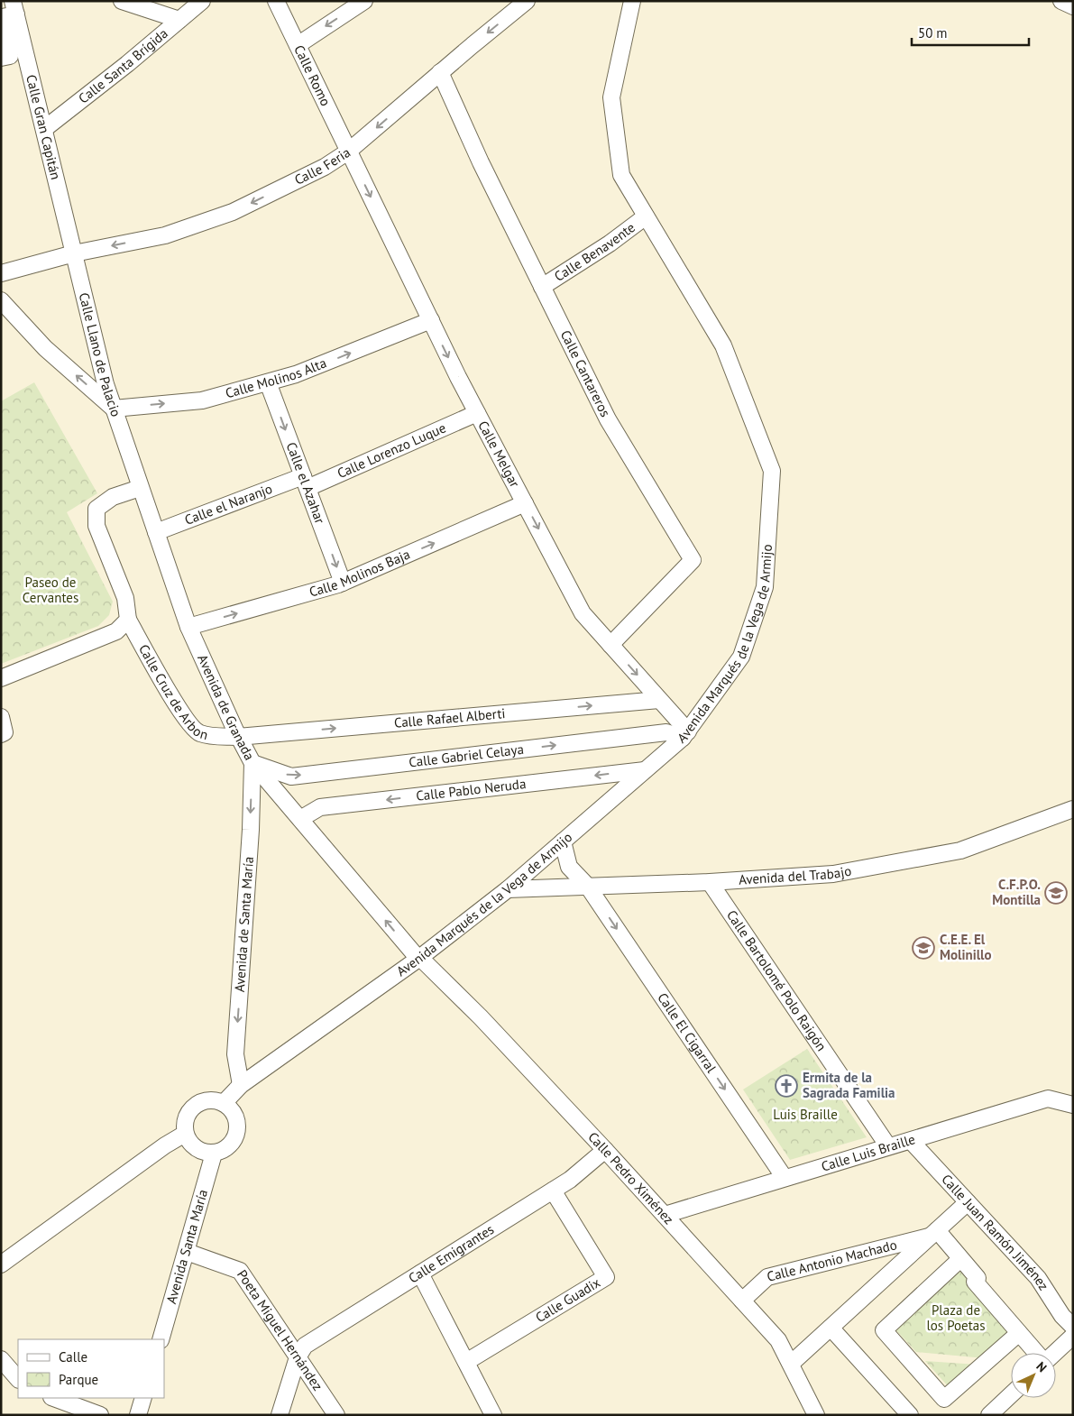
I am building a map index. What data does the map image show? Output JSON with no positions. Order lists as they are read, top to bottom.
{
  "streets": {
    "street": [
      "Calle Santa Brígida",
      "Calle Romo",
      "Calle Gran Capitán",
      "Calle Feria",
      "Calle Benavente",
      "Calle Llano de Palacio",
      "Calle Cantareros",
      "Calle Molinos Alta",
      "Calle Lorenzo Luque",
      "Calle Melgar",
      "Calle el Azahar",
      "Calle el Naranjo",
      "Calle Molinos Baja",
      "Avenida Marqués de la Vega de Armijo",
      "Calle Cruz de Arbon",
      "Avenida de Granada",
      "Calle Rafael Alberti",
      "Calle Gabriel Celaya",
      "Calle Pablo Neruda",
      "Avenida del Trabajo",
      "Avenida de Santa María",
      "Calle Bartolomé Polo Raigón",
      "Calle El Cigarral",
      "Calle Luis Braille",
      "Calle Pedro Ximénez",
      "Calle Juan Ramón Jiménez",
      "Avenida Santa María",
      "Calle Emigrantes",
      "Calle Antonio Machado",
      "Calle Guadix",
      "Poeta Miguel Hernández"
    ]
  },
  "crossings": [
    ["Calle Santa Brígida", "Calle Gran Capitán"],
    ["Calle Romo", "Calle Feria"],
    ["Calle Romo", "Calle Melgar"],
    ["Calle Gran Capitán", "Calle Feria"],
    ["Calle Gran Capitán", "Calle Llano de Palacio"],
    ["Calle Feria", "Calle Llano de Palacio"],
    ["Calle Feria", "Calle Cantareros"],
    ["Calle Feria", "Calle Melgar"],
    ["Calle Benavente", "Calle Cantareros"],
    ["Calle Benavente", "Avenida Marqués de la Vega de Armijo"],
    ["Calle Llano de Palacio", "Calle Molinos Alta"],
    ["Calle Llano de Palacio", "Avenida de Granada"],
    ["Calle Cantareros", "Calle Melgar"],
    ["Calle Molinos Alta", "Calle Melgar"],
    ["Calle Molinos Alta", "Calle el Azahar"],
    ["Calle Molinos Alta", "Avenida de Granada"],
    ["Calle Lorenzo Luque", "Calle Melgar"],
    ["Calle Lorenzo Luque", "Calle el Azahar"],
    ["Calle Lorenzo Luque", "Calle el Naranjo"],
    ["Calle Melgar", "Calle Molinos Baja"],
    ["Calle Melgar", "Avenida Marqués de la Vega de Armijo"],
    ["Calle Melgar", "Calle Rafael Alberti"],
    ["Calle Melgar", "Calle Gabriel Celaya"],
    ["Calle el Azahar", "Calle el Naranjo"],
    ["Calle el Azahar", "Calle Molinos Baja"],
    ["Calle el Naranjo", "Avenida de Granada"],
    ["Calle Molinos Baja", "Avenida de Granada"],
    ["Avenida Marqués de la Vega de Armijo", "Avenida de Granada"],
    ["Avenida Marqués de la Vega de Armijo", "Calle Gabriel Celaya"],
    ["Avenida Marqués de la Vega de Armijo", "Calle Pablo Neruda"],
    ["Avenida Marqués de la Vega de Armijo", "Avenida del Trabajo"],
    ["Avenida Marqués de la Vega de Armijo", "Avenida de Santa María"],
    ["Avenida Marqués de la Vega de Armijo", "Calle El Cigarral"],
    ["Avenida Marqués de la Vega de Armijo", "Calle Pedro Ximénez"],
    ["Avenida Marqués de la Vega de Armijo", "Avenida Santa María"],
    ["Calle Cruz de Arbon", "Avenida de Granada"],
    ["Calle Cruz de Arbon", "Calle Rafael Alberti"],
    ["Avenida de Granada", "Calle Rafael Alberti"],
    ["Avenida de Granada", "Calle Gabriel Celaya"],
    ["Avenida de Granada", "Calle Pablo Neruda"],
    ["Avenida de Granada", "Avenida de Santa María"],
    ["Avenida de Granada", "Calle Pedro Ximénez"],
    ["Calle Gabriel Celaya", "Avenida de Santa María"],
    ["Avenida del Trabajo", "Calle Bartolomé Polo Raigón"],
    ["Avenida del Trabajo", "Calle El Cigarral"],
    ["Calle Bartolomé Polo Raigón", "Calle Luis Braille"],
    ["Calle El Cigarral", "Calle Luis Braille"],
    ["Calle Luis Braille", "Calle Pedro Ximénez"],
    ["Calle Luis Braille", "Calle Juan Ramón Jiménez"],
    ["Calle Pedro Ximénez", "Calle Emigrantes"],
    ["Calle Pedro Ximénez", "Calle Antonio Machado"],
    ["Calle Juan Ramón Jiménez", "Calle Antonio Machado"],
    ["Avenida Santa María", "Poeta Miguel Hernández"],
    ["Calle Emigrantes", "Calle Guadix"],
    ["Calle Emigrantes", "Poeta Miguel Hernández"]
  ],
  "one_way": [
    "Calle Feria",
    "Calle Llano de Palacio",
    "Calle Molinos Alta",
    "Calle Melgar",
    "Calle el Azahar",
    "Calle Molinos Baja",
    "Calle Rafael Alberti",
    "Calle Gabriel Celaya",
    "Calle Pablo Neruda",
    "Avenida de Santa María",
    "Calle El Cigarral"
  ],
  "parks": ["Paseo de Cervantes", "Luis Braille", "Plaza de los Poetas"],
  "places": {
    "school or university": ["C.F.P.O. Montilla", "C.E.E. El Molinillo"],
    "church": ["Ermita de la Sagrada Familia"]
  },
  "legend": ["Calle", "Parque"],
  "scale_bar": "50 m",
  "north": "top right"
}
